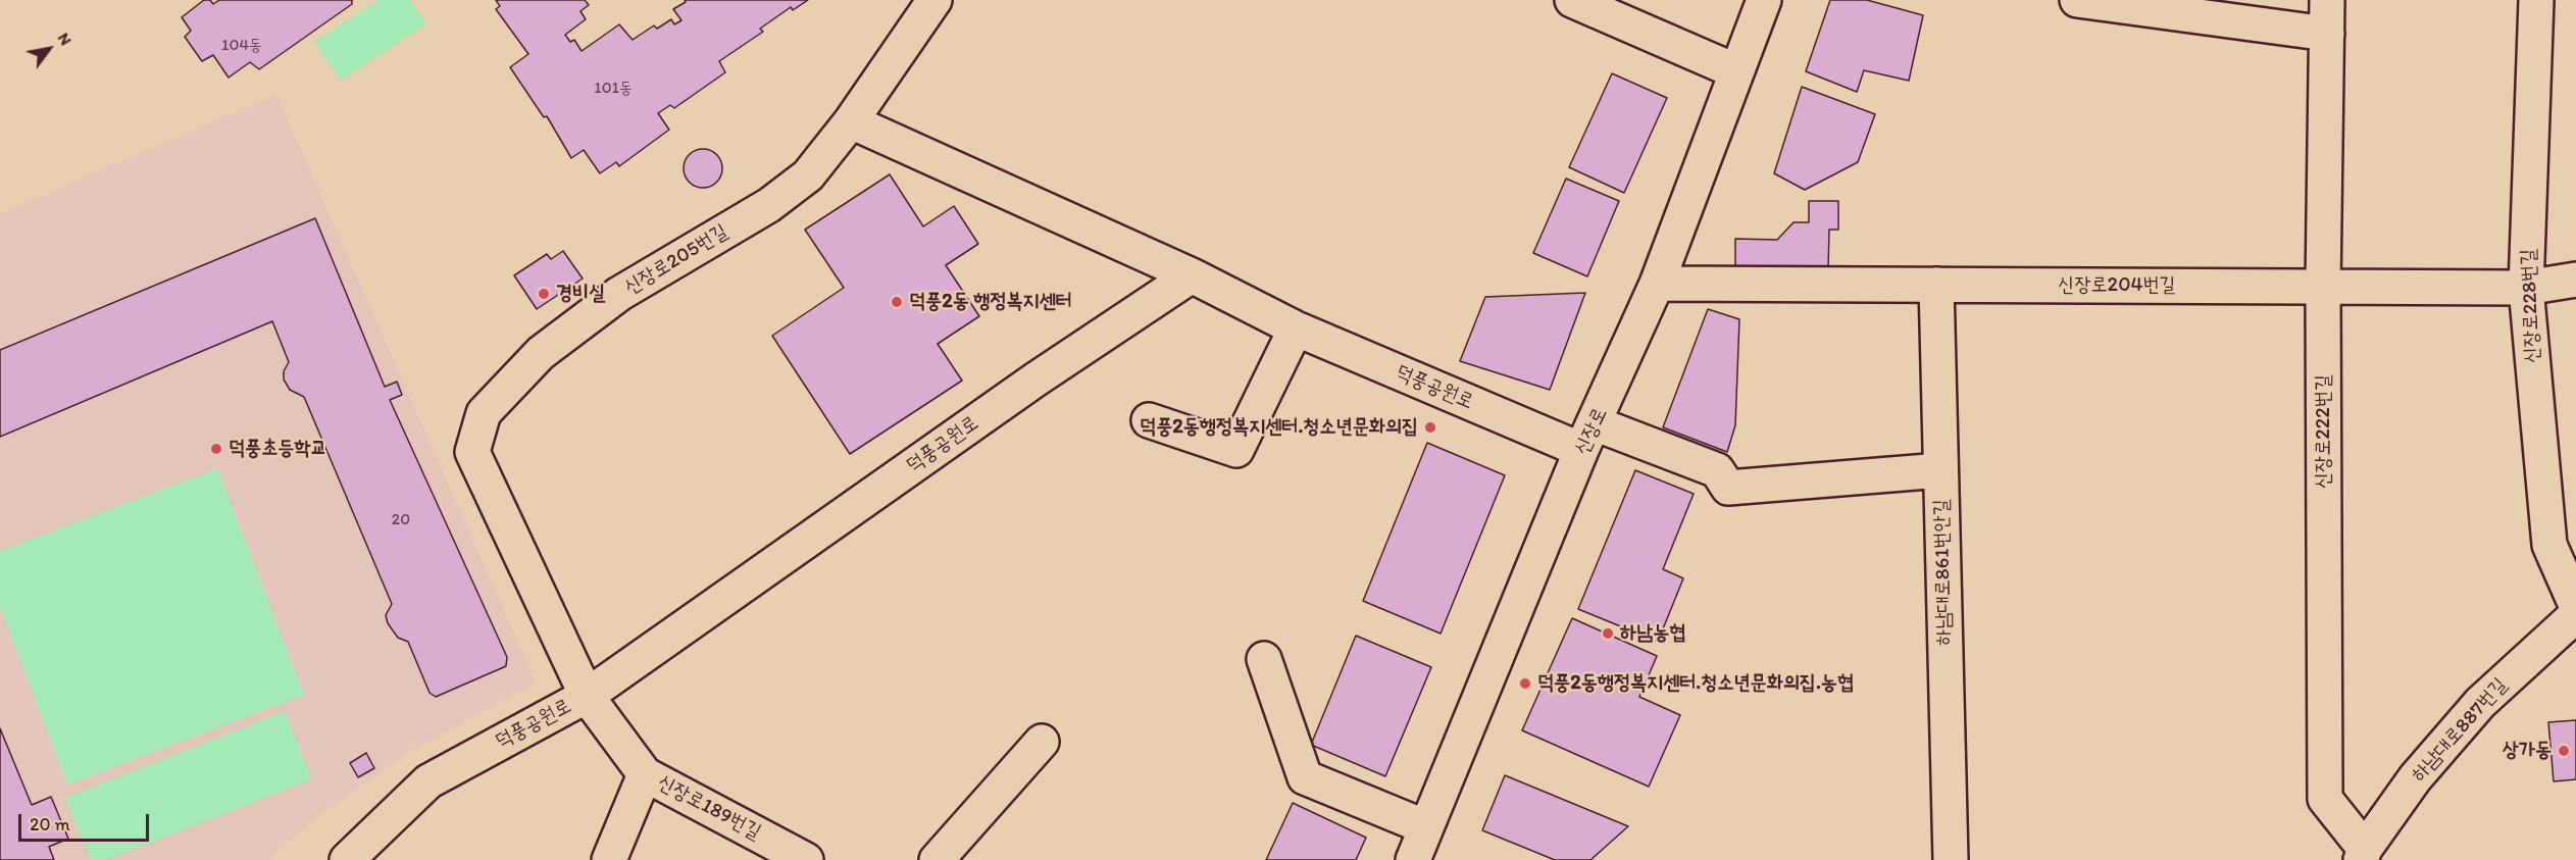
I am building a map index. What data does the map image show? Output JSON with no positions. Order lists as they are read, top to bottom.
{
  "streets": {
    "street": [
      "신장로205번길",
      "신장로204번길",
      "신장로228번길",
      "덕풍공원로",
      "신장로",
      "신장로222번길",
      "하남대로861번안길",
      "하남대로887번길",
      "신장로189번길"
    ]
  },
  "crossings": [
    ["신장로205번길", "덕풍공원로"],
    ["신장로205번길", "신장로189번길"],
    ["신장로204번길", "신장로228번길"],
    ["신장로204번길", "신장로"],
    ["신장로204번길", "신장로222번길"],
    ["신장로204번길", "하남대로861번안길"],
    ["덕풍공원로", "신장로"],
    ["덕풍공원로", "하남대로861번안길"],
    ["덕풍공원로", "신장로189번길"],
    ["신장로222번길", "하남대로887번길"]
  ],
  "places": [
    "경비실",
    "덕풍2동 행정복지센터",
    "덕풍2동행정복지센터.청소년문화의집",
    "덕풍초등학교",
    "하남농협",
    "덕풍2동행정복지센터.청소년문화의집.농협",
    "상가동"
  ],
  "house_numbers": ["104동", "101동", "20"],
  "scale_bar": "20 m",
  "north": "top right"
}
